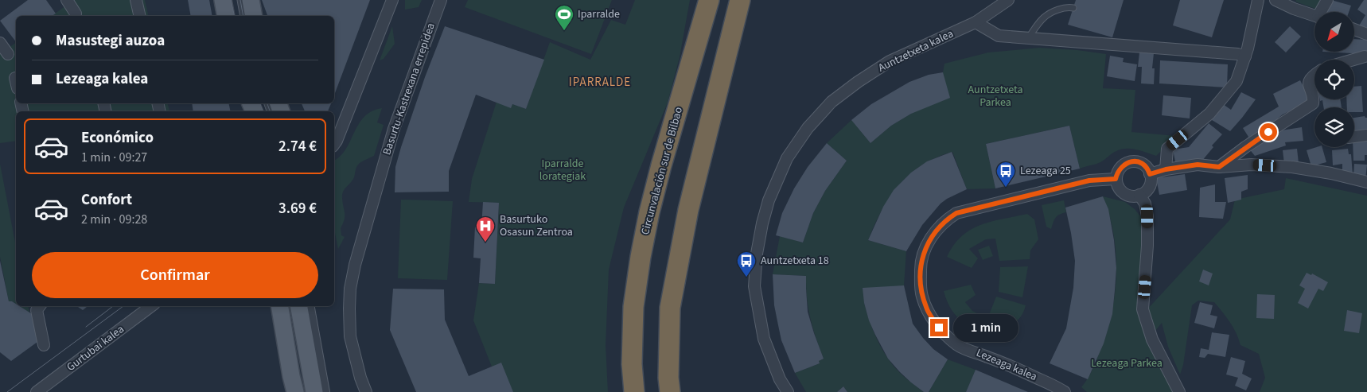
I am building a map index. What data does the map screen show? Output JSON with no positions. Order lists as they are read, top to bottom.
{
  "streets": {
    "highway": ["Circunvalación sur de Bilbao"],
    "street": [
      "Auntzetxeta kalea",
      "Basurtu-Kastrexana errepidea",
      "Gurtubai kalea",
      "Lezeaga kalea"
    ]
  },
  "districts": ["IPARRALDE"],
  "parks": ["Auntzetxeta Parkea", "Iparralde lorategiak", "Lezeaga Parkea"],
  "places": {
    "sports": ["Iparralde"],
    "bus stop": ["Lezeaga 25", "Auntzetxeta 18"],
    "hospital": ["Basurtuko Osasun Zentroa"]
  },
  "north": "bottom left",
  "page": {
    "banner": ["Masustegi auzoa", "Lezeaga kalea"],
    "list": [
      {
        "name": "Económico",
        "note": "1 min · 09:27",
        "value": "2.74 €"
      },
      {
        "name": "Confort",
        "note": "2 min · 09:28",
        "value": "3.69 €"
      }
    ],
    "buttons": "Confirmar",
    "bubble": "1 min"
  }
}
